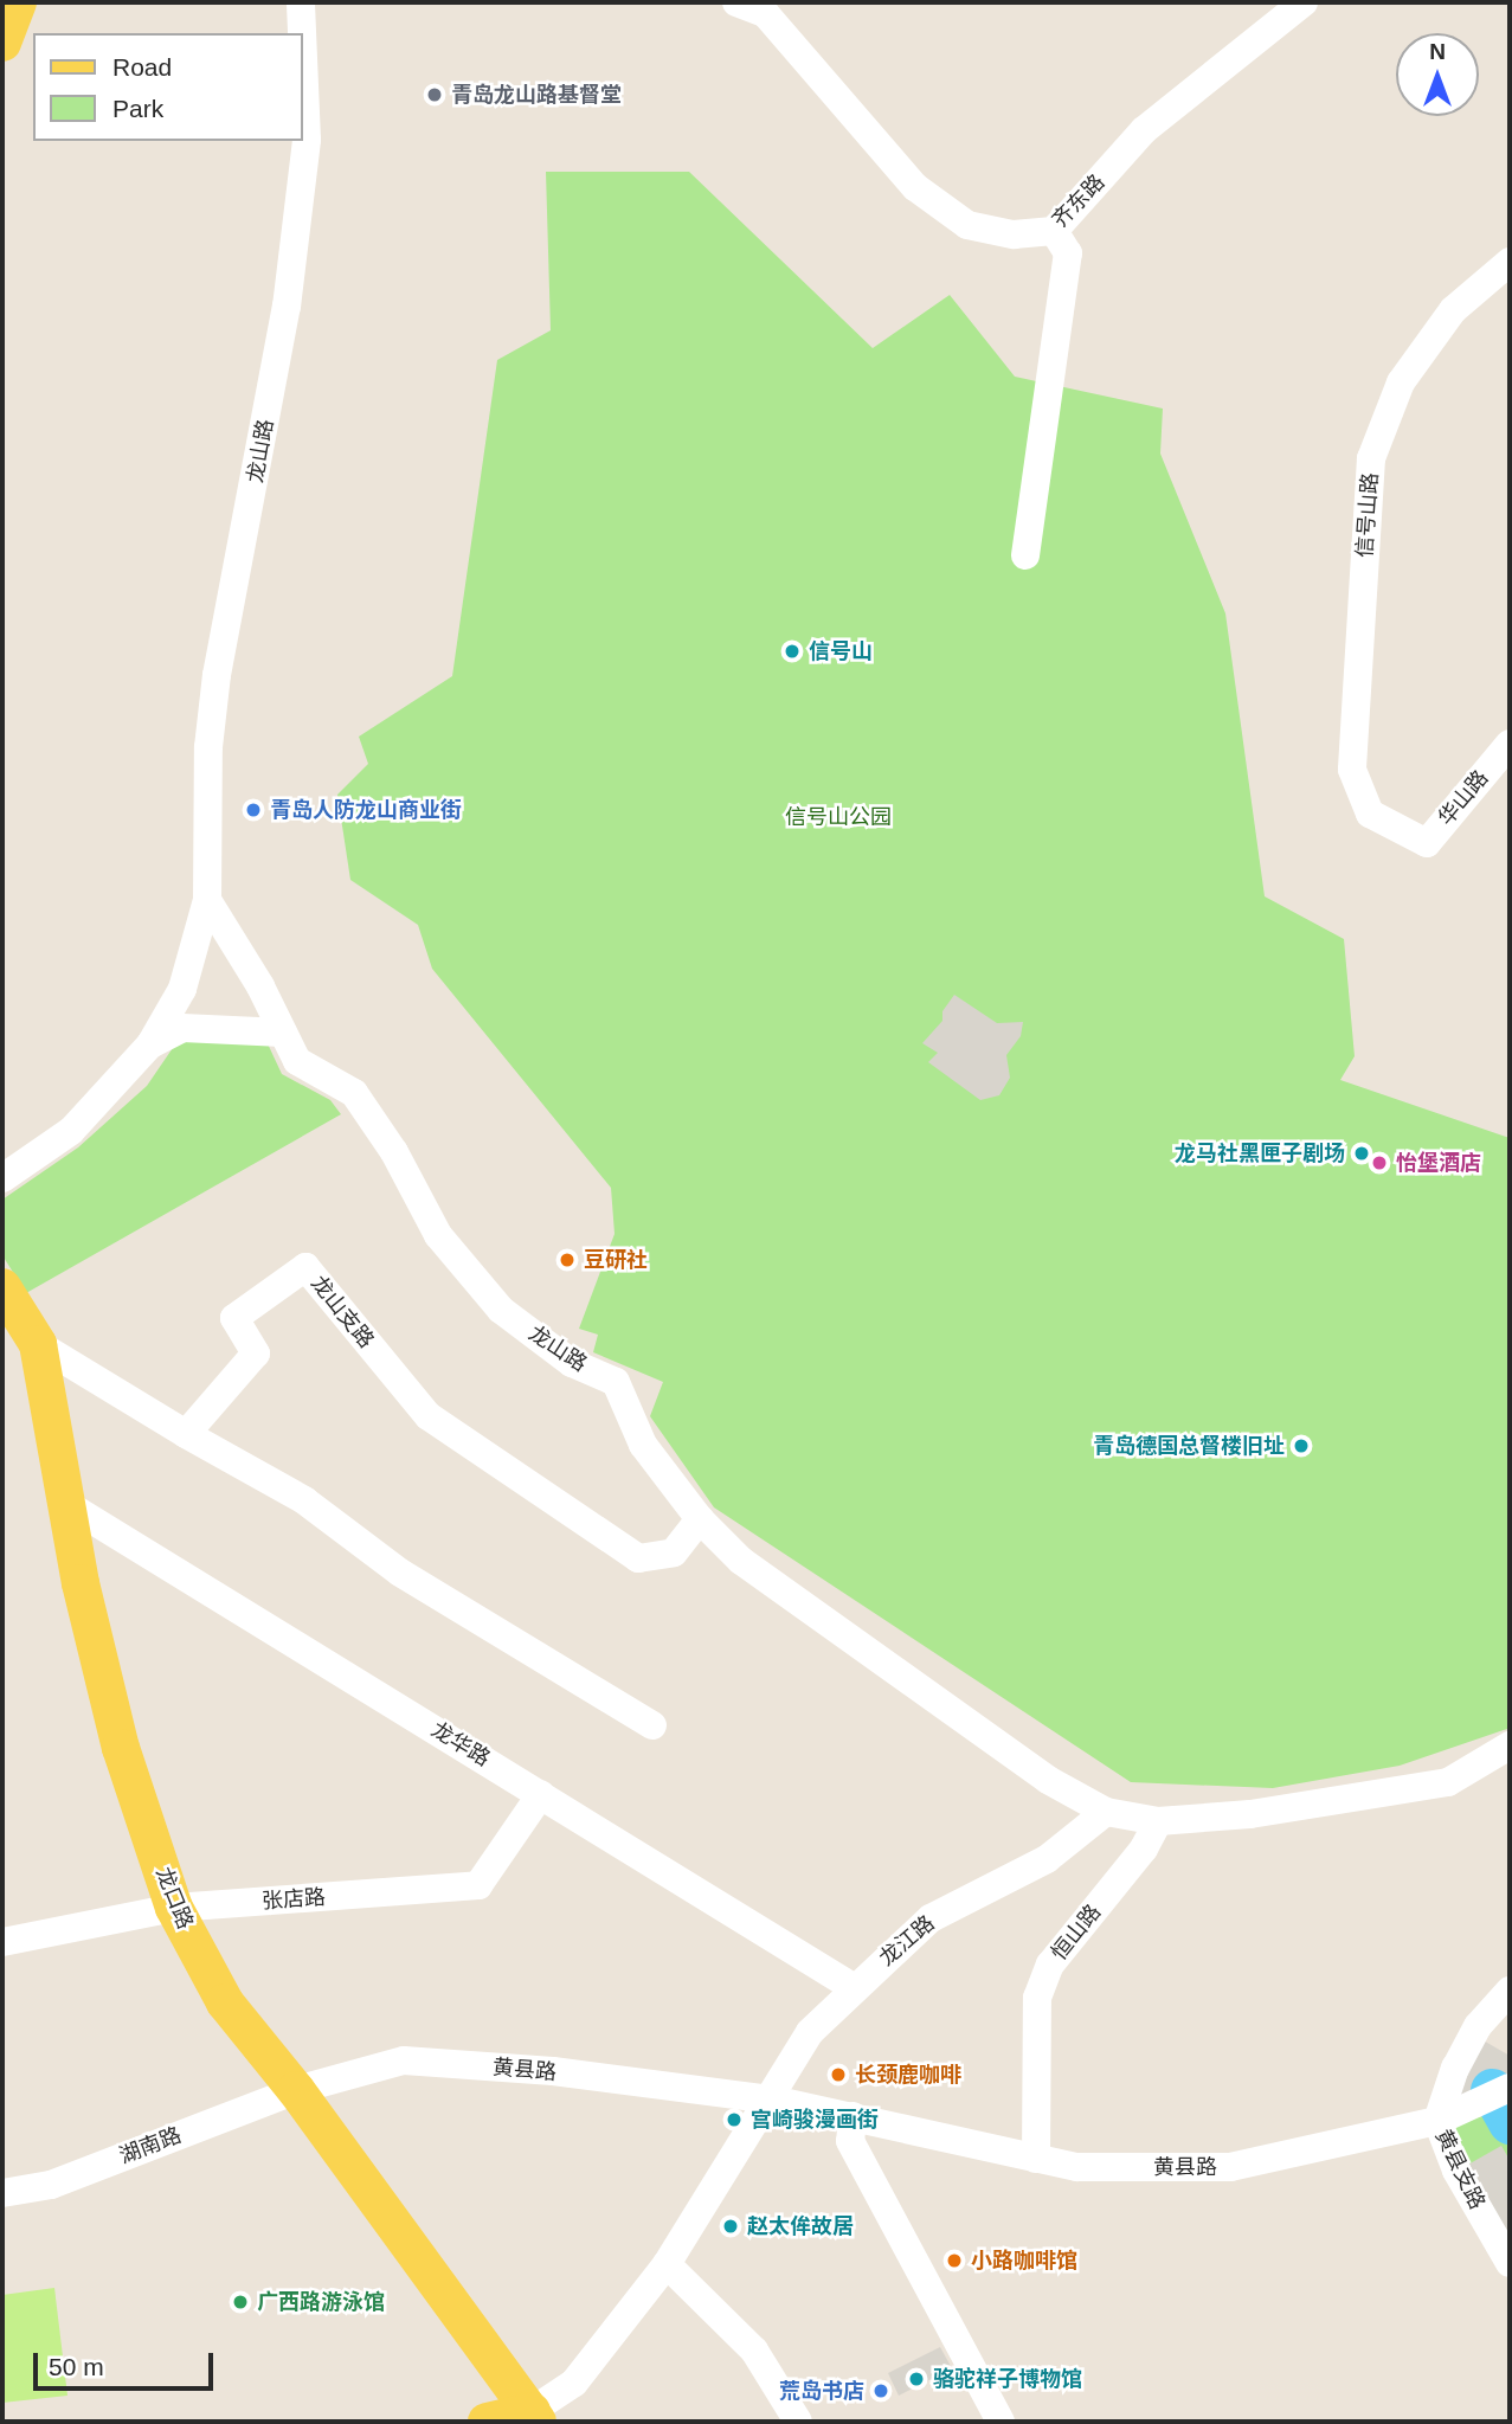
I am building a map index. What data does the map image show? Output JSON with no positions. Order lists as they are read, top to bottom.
{
  "streets": {
    "main road": ["龙口路"],
    "street": [
      "齐东路",
      "龙山路",
      "信号山路",
      "华山路",
      "龙山支路",
      "龙华路",
      "张店路",
      "恒山路",
      "龙江路",
      "黄县路",
      "湖南路",
      "黄县支路"
    ]
  },
  "crossings": [
    ["龙山路", "龙山支路"],
    ["龙山路", "龙江路"],
    ["信号山路", "华山路"],
    ["龙华路", "龙口路"],
    ["龙华路", "张店路"],
    ["龙华路", "龙江路"],
    ["龙口路", "张店路"],
    ["龙口路", "龙江路"],
    ["龙口路", "黄县路"],
    ["龙口路", "湖南路"],
    ["恒山路", "黄县路"],
    ["龙江路", "黄县路"],
    ["黄县路", "湖南路"],
    ["黄县路", "黄县支路"]
  ],
  "parks": ["信号山公园"],
  "places": [
    "青岛龙山路基督堂",
    "信号山",
    "青岛人防龙山商业街",
    "龙马社黑匣子剧场",
    "怡堡酒店",
    "豆研社",
    "青岛德国总督楼旧址",
    "长颈鹿咖啡",
    "宫崎骏漫画街",
    "赵太侔故居",
    "小路咖啡馆",
    "广西路游泳馆",
    "骆驼祥子博物馆",
    "荒岛书店"
  ],
  "legend": ["Road", "Park"],
  "scale_bar": "50 m",
  "north": "top"
}
